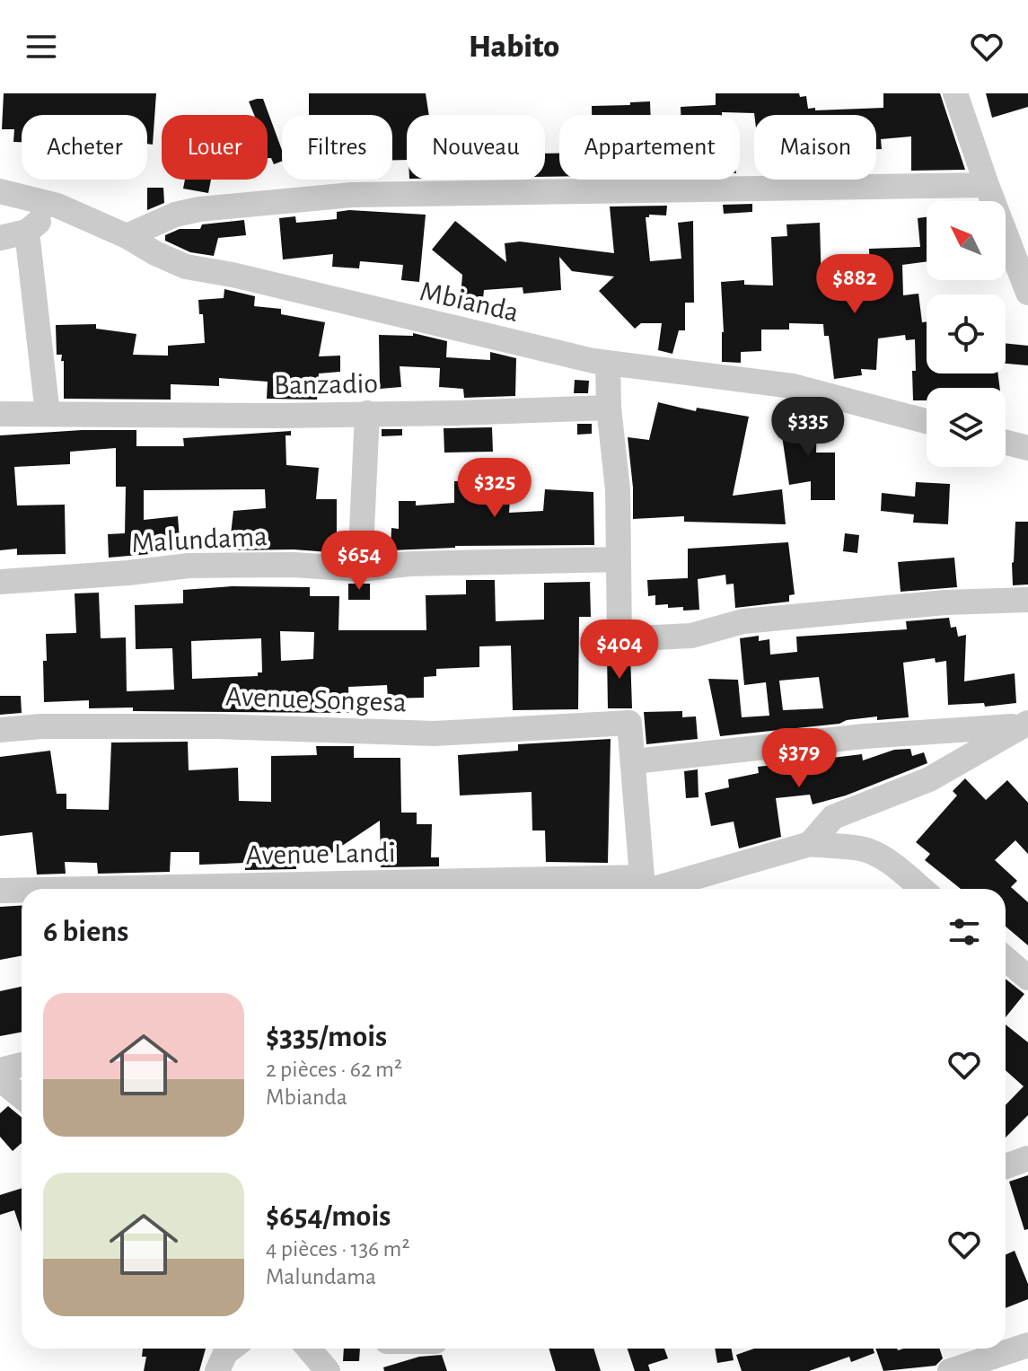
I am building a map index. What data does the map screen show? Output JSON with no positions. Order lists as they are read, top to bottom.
{
  "streets": {
    "street": [
      "Mbianda",
      "Banzadio",
      "Malundama",
      "Avenue Songesa",
      "Avenue Landi"
    ]
  },
  "north": "top left",
  "page": {
    "header": "Habito",
    "chip": [
      "Acheter",
      "Louer",
      "Filtres",
      "Nouveau",
      "Appartement",
      "Maison"
    ],
    "price": [
      "$882",
      "$335",
      "$325",
      "$654",
      "$404",
      "$379"
    ],
    "heading": "6 biens",
    "list": [
      {
        "name": "$335/mois",
        "note": "2 pièces · 62 m² · Mbianda"
      },
      {
        "name": "$654/mois",
        "note": "4 pièces · 136 m² · Malundama"
      }
    ]
  }
}
